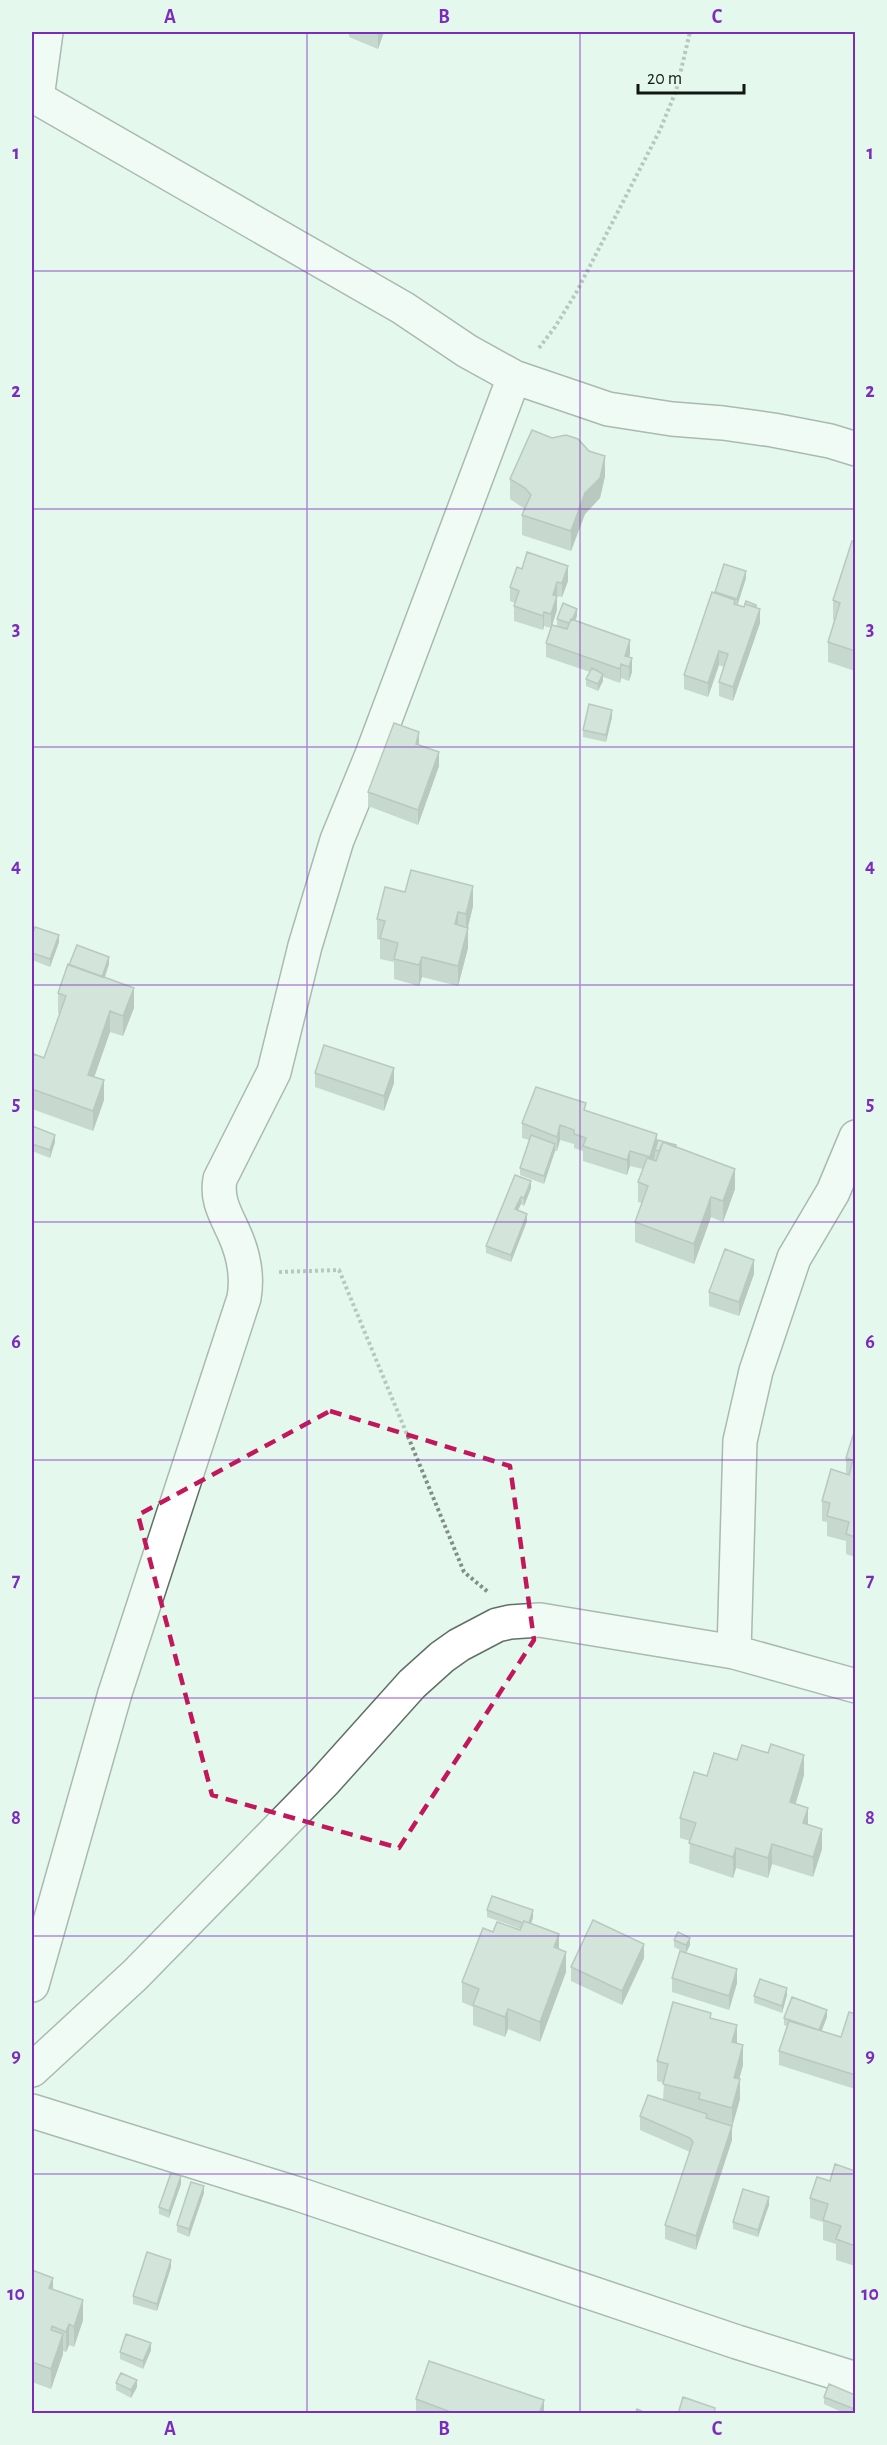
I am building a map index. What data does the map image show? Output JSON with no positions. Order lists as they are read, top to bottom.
{
  "scale_bar": "20 m",
  "grid": {
    "columns": ["A", "B", "C"],
    "rows": [
      "1",
      "2",
      "3",
      "4",
      "5",
      "6",
      "7",
      "8",
      "9",
      "10"
    ]
  }
}
